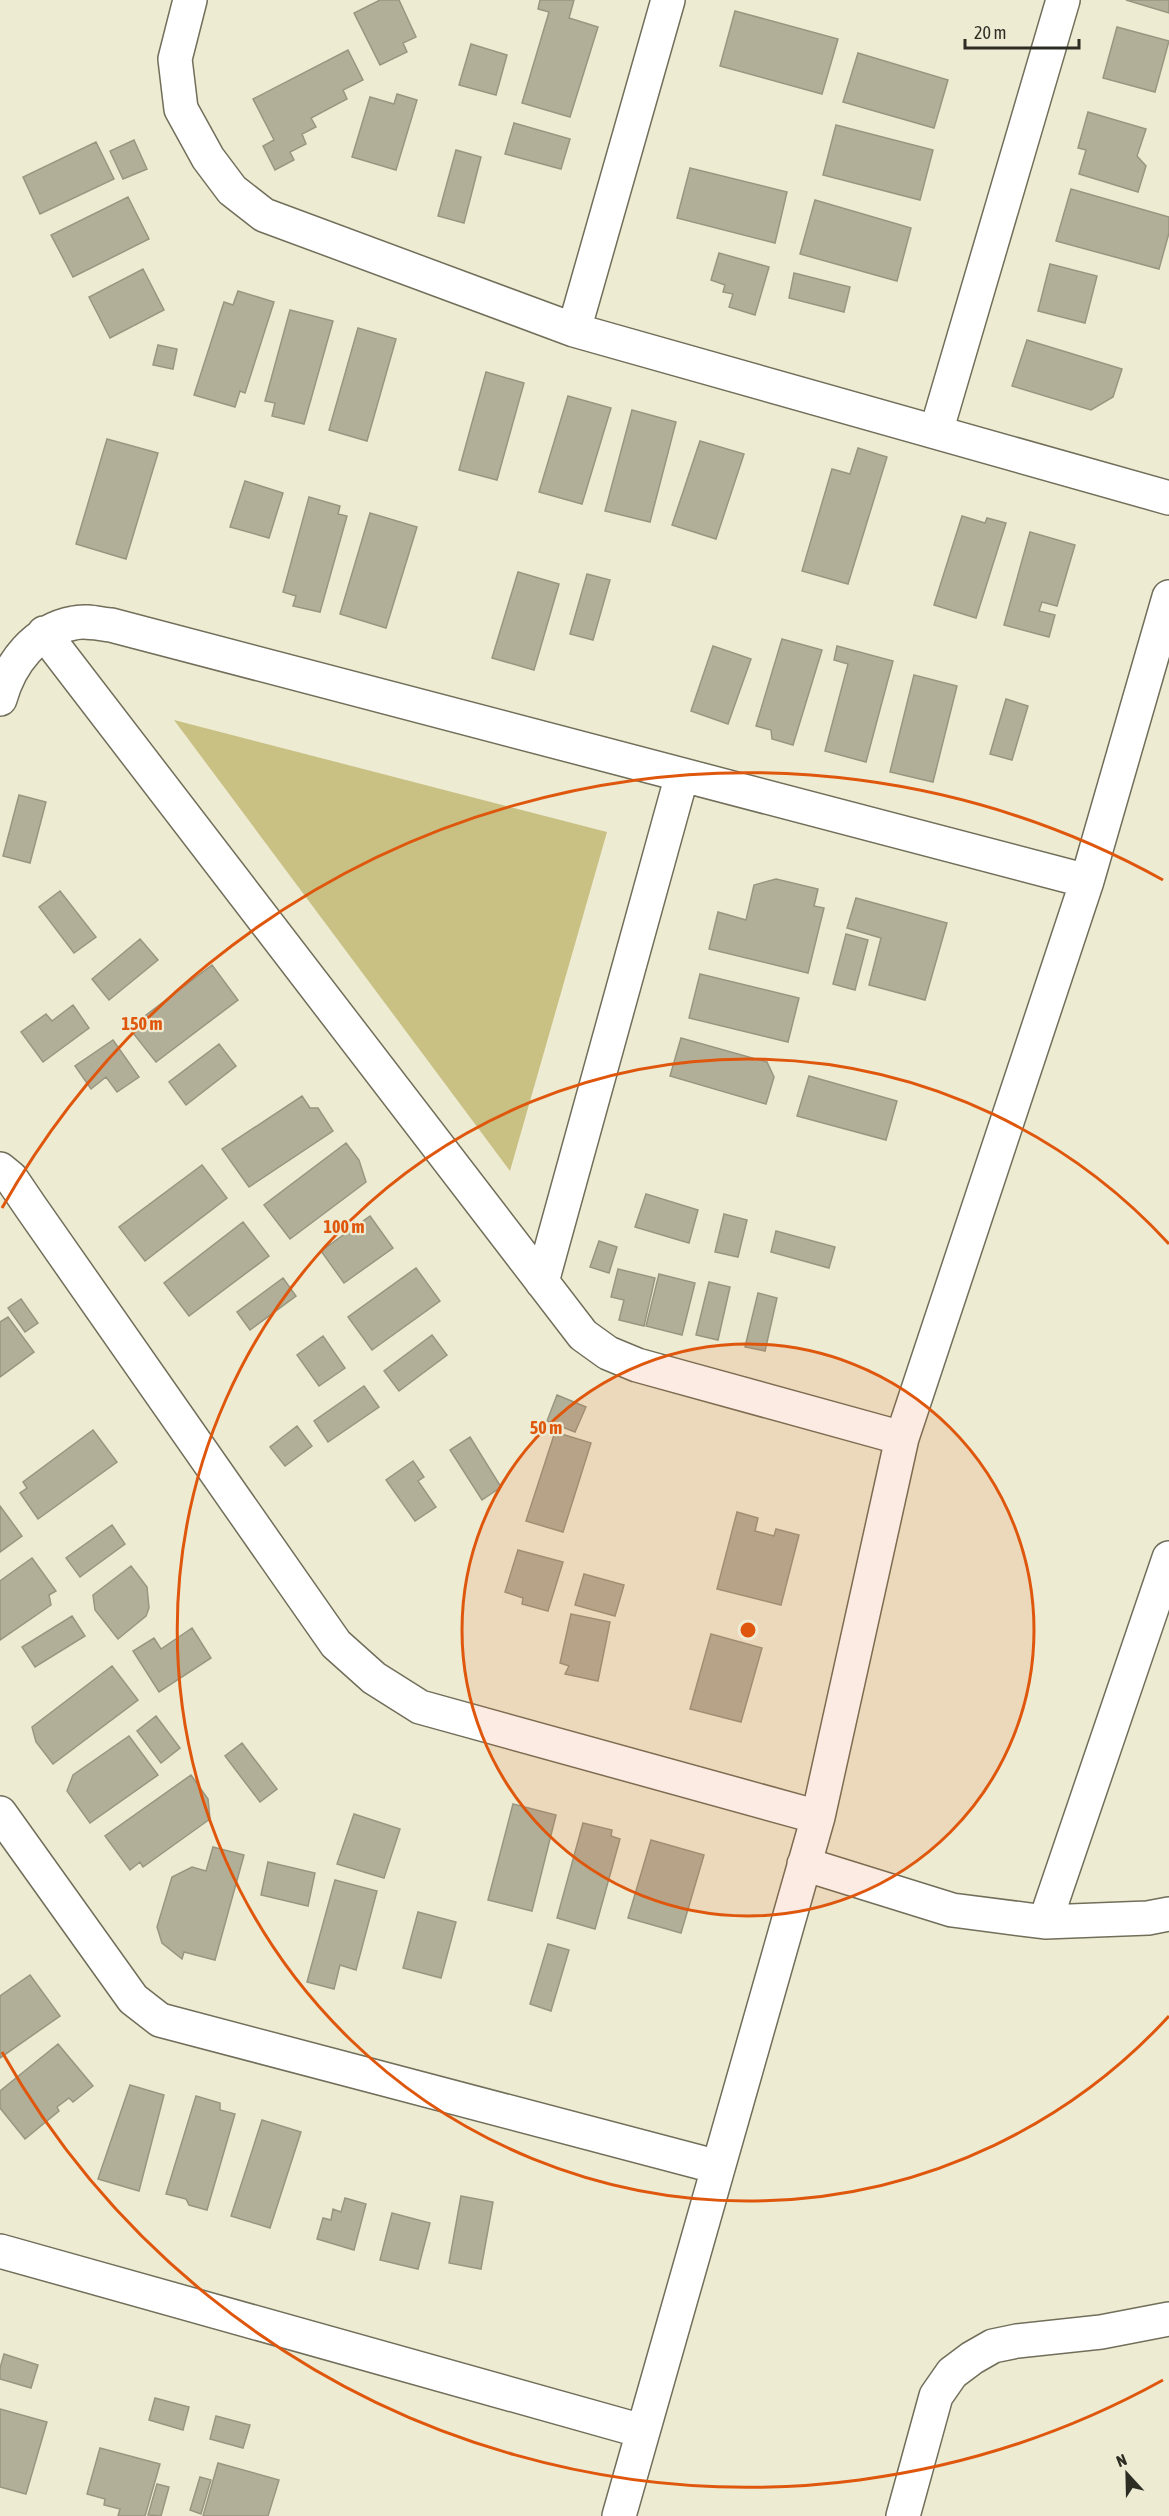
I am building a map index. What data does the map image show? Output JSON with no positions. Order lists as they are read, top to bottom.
{
  "scale_bar": "20 m",
  "north": "top",
  "rings": ["150 m", "100 m", "50 m"]
}
